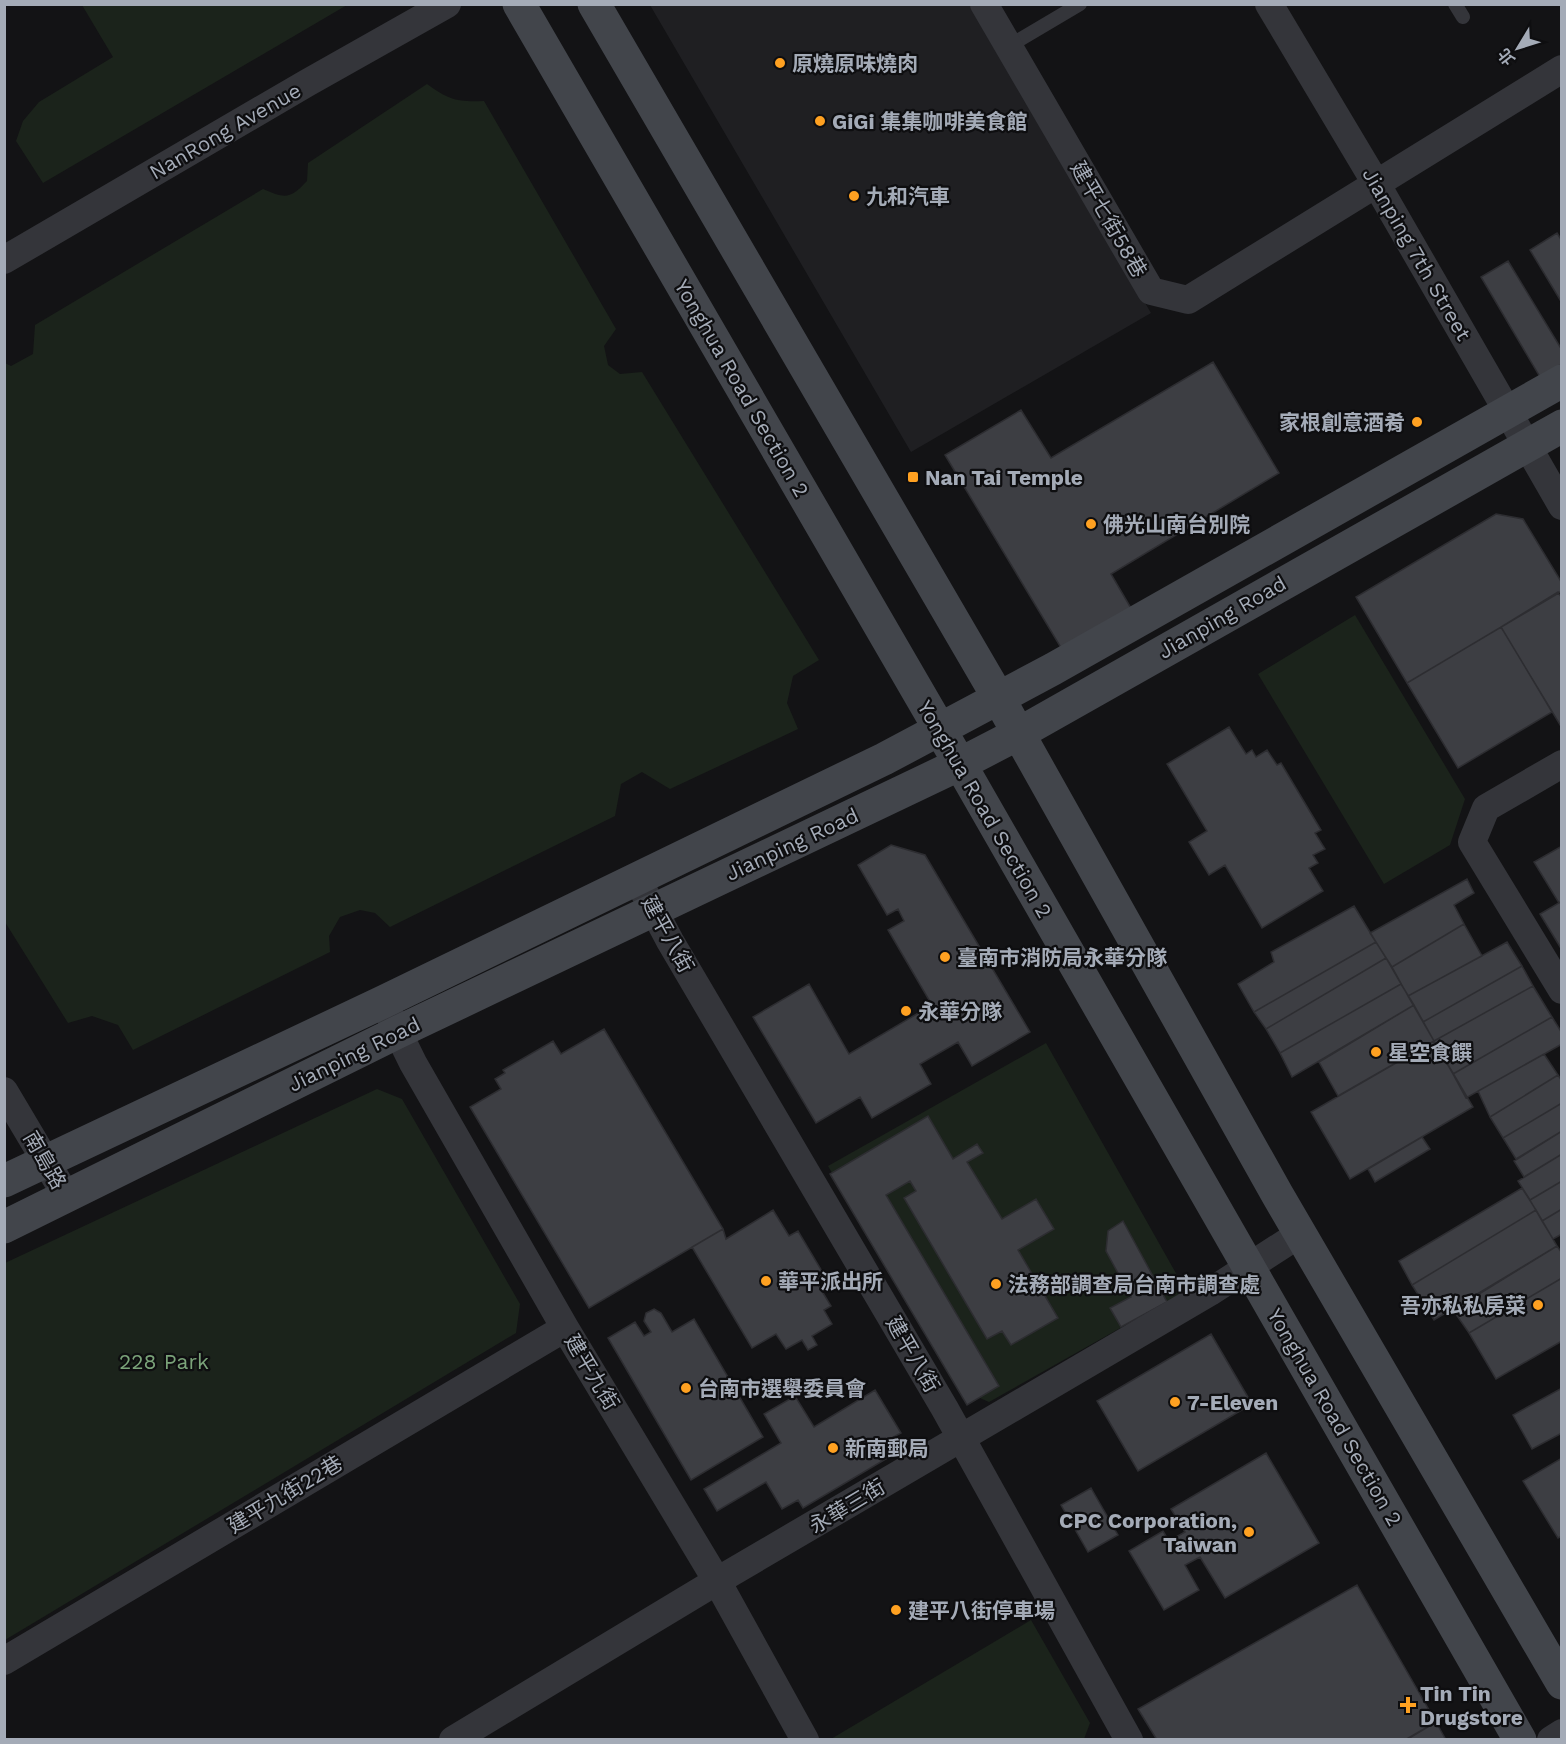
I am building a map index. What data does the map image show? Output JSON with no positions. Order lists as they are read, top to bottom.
{
  "streets": {
    "street": [
      "NanRong Avenue",
      "建平七街58巷",
      "Jianping 7th Street",
      "Yonghua Road Section 2",
      "Jianping Road",
      "建平八街",
      "南島路",
      "建平九街",
      "建平九街22巷",
      "永華三街"
    ]
  },
  "crossings": [
    ["建平七街58巷", "Jianping 7th Street"],
    ["Jianping 7th Street", "Jianping Road"],
    ["Yonghua Road Section 2", "Jianping Road"],
    ["Yonghua Road Section 2", "永華三街"],
    ["Jianping Road", "建平八街"],
    ["Jianping Road", "南島路"],
    ["Jianping Road", "建平九街"],
    ["建平八街", "永華三街"],
    ["建平九街", "建平九街22巷"],
    ["建平九街", "永華三街"]
  ],
  "parks": ["228 Park"],
  "places": {
    "other": [
      "原燒原味燒肉",
      "GiGi 集集咖啡美食館",
      "九和汽車",
      "家根創意酒肴",
      "佛光山南台別院",
      "臺南市消防局永華分隊",
      "永華分隊",
      "星空食饌",
      "華平派出所",
      "法務部調查局台南市調查處",
      "吾亦私私房菜",
      "台南市選舉委員會",
      "7-Eleven",
      "新南郵局",
      "CPC Corporation, Taiwan",
      "建平八街停車場"
    ],
    "transit": ["Nan Tai Temple"],
    "health": ["Tin Tin Drugstore"]
  },
  "north": "bottom left"
}
